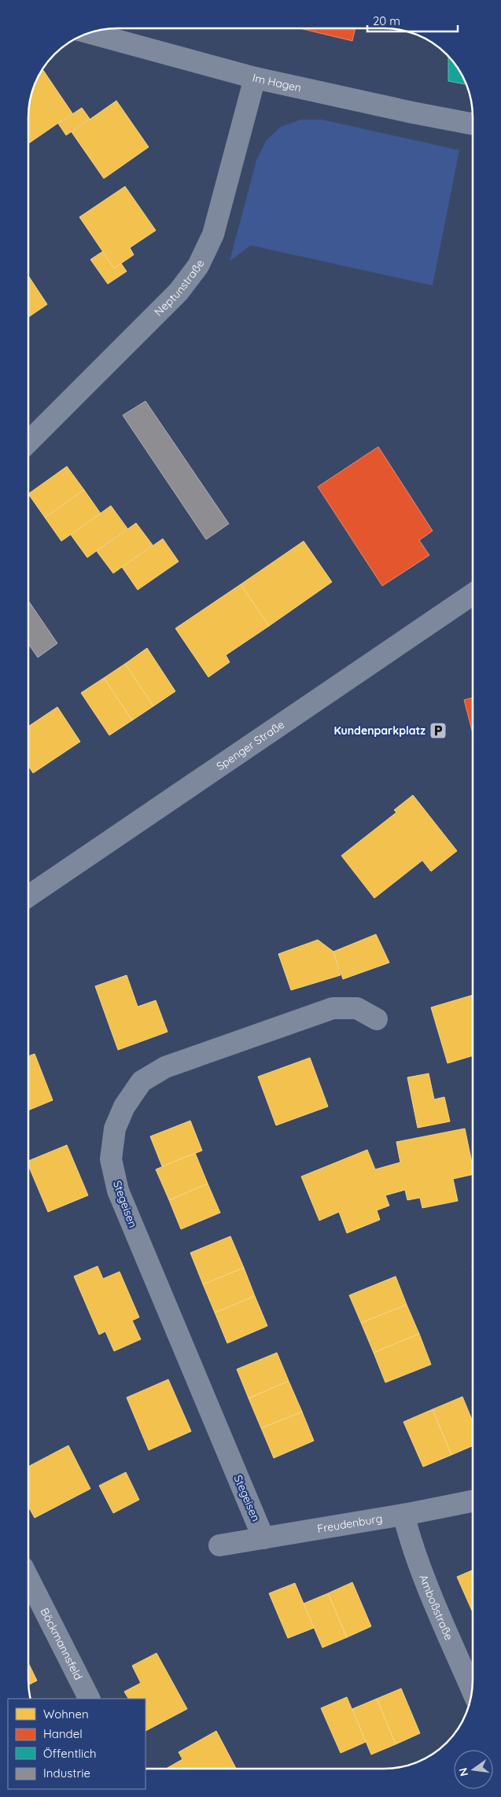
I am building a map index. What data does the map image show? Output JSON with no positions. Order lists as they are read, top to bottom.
{
  "streets": {
    "main road": ["Spenger Straße"],
    "street": [
      "Im Hagen",
      "Neptunstraße",
      "Stegeisen",
      "Freudenburg",
      "Amboßstraße",
      "Böckmannsfeld"
    ]
  },
  "crossings": [
    ["Im Hagen", "Neptunstraße"],
    ["Stegeisen", "Freudenburg"],
    ["Freudenburg", "Amboßstraße"]
  ],
  "places": {
    "parking": ["Kundenparkplatz"]
  },
  "legend": [
    "Wohnen",
    "Handel",
    "Öffentlich",
    "Industrie"
  ],
  "scale_bar": "20 m",
  "north": "left"
}
